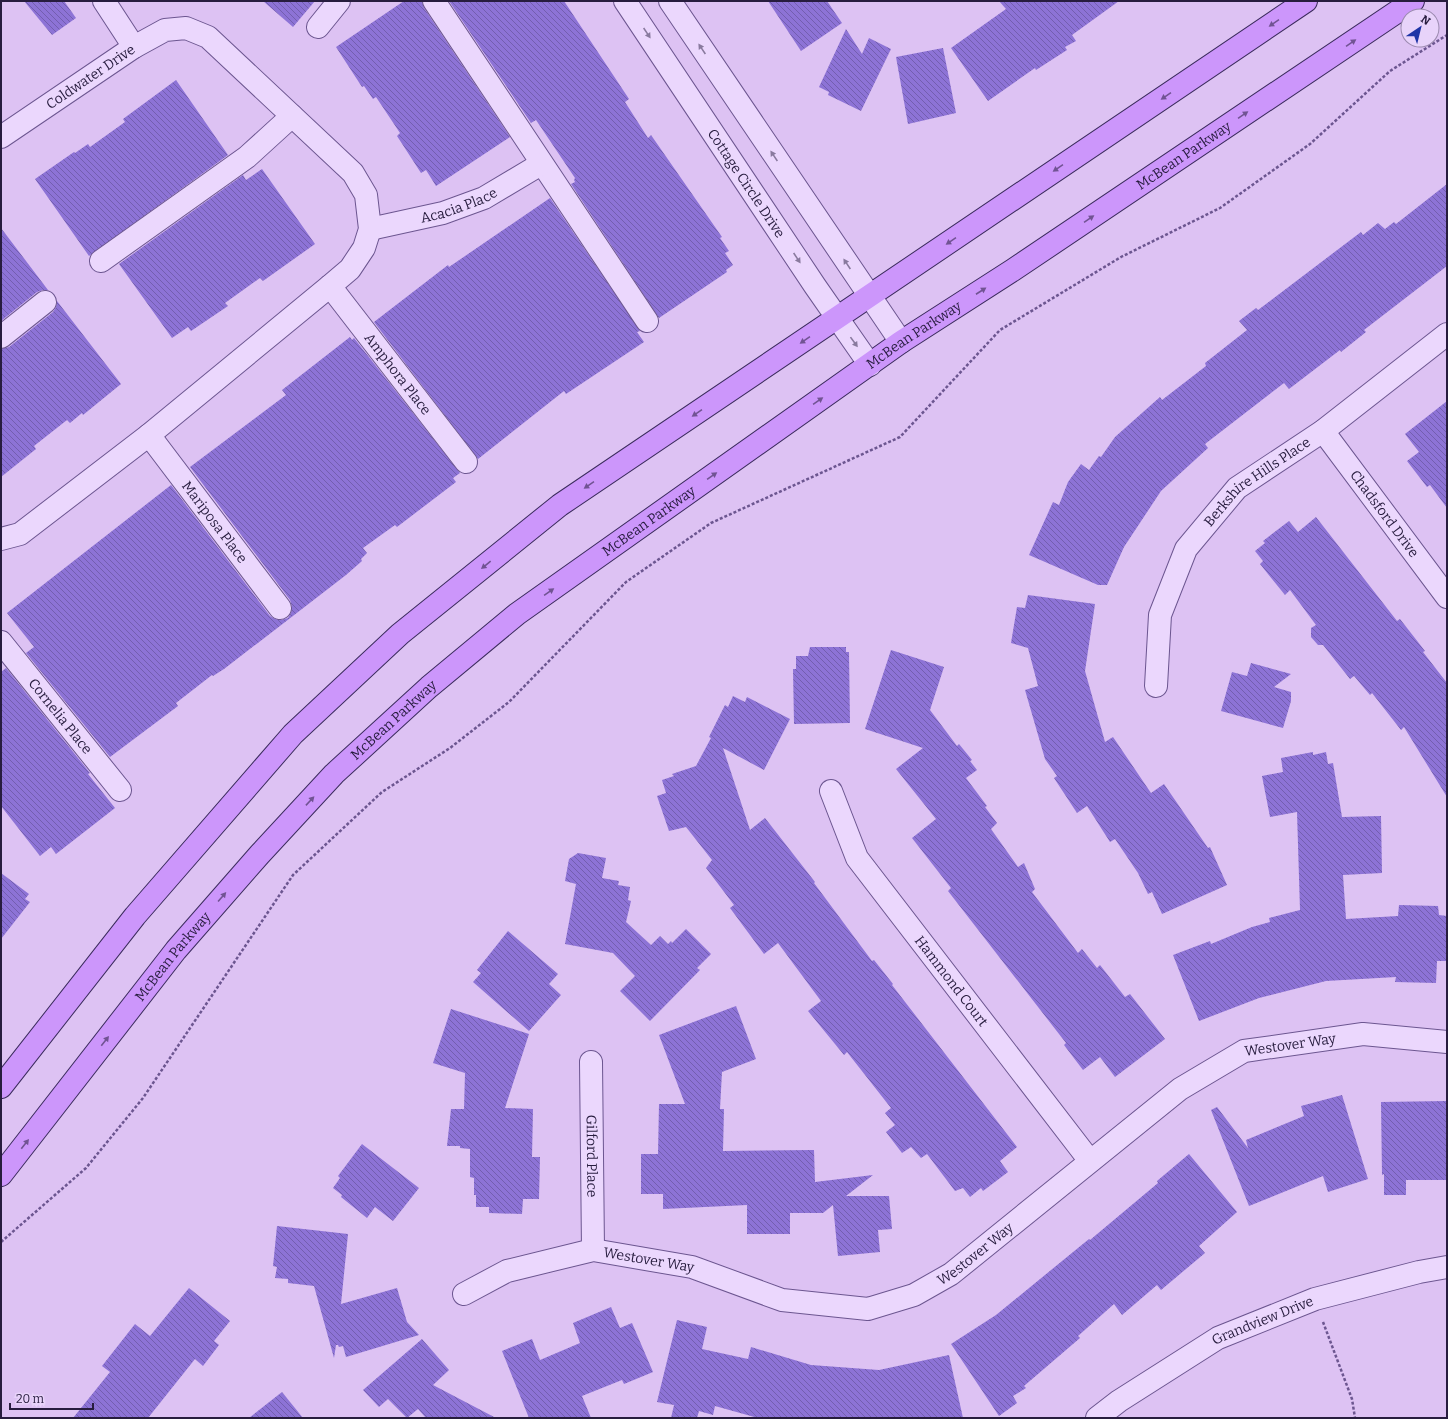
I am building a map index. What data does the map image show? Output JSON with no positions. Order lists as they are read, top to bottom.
{
  "streets": {
    "main road": ["McBean Parkway"],
    "street": [
      "Coldwater Drive",
      "Cottage Circle Drive",
      "Acacia Place",
      "Amphora Place",
      "Berkshire Hills Place",
      "Chadsford Drive",
      "Mariposa Place",
      "Cornelia Place",
      "Hammond Court",
      "Westover Way",
      "Gilford Place",
      "Grandview Drive"
    ]
  },
  "crossings": [
    ["McBean Parkway", "Cottage Circle Drive"],
    ["Berkshire Hills Place", "Chadsford Drive"],
    ["Hammond Court", "Westover Way"],
    ["Westover Way", "Gilford Place"]
  ],
  "scale_bar": "20 m",
  "north": "top right"
}
